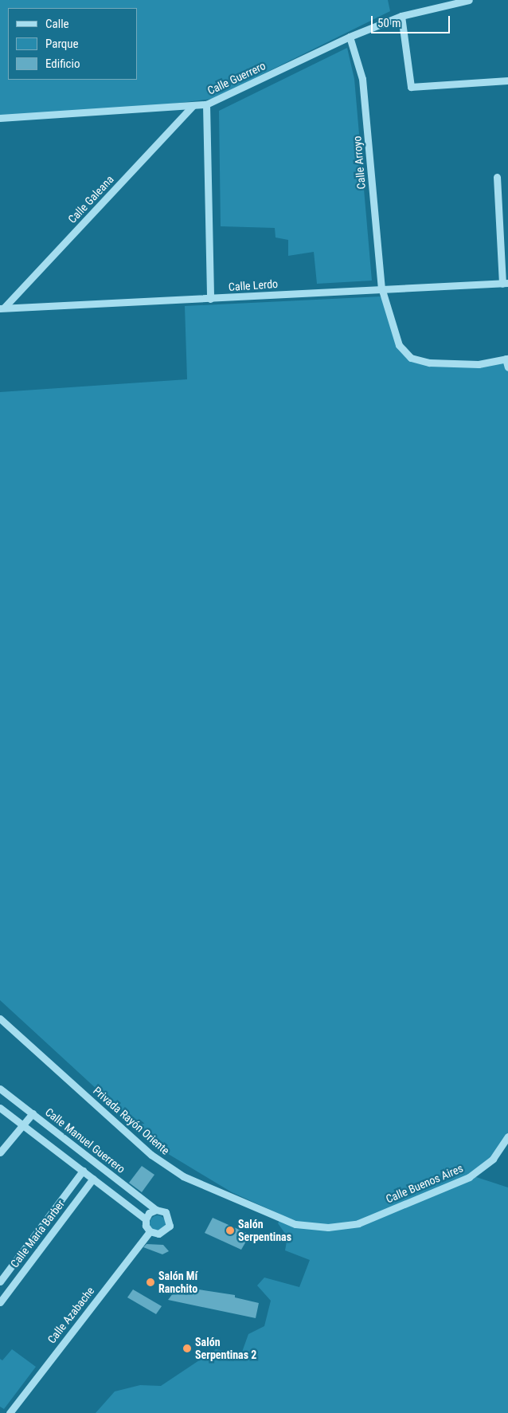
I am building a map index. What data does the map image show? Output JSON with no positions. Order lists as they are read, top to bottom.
{
  "streets": {
    "street": [
      "Calle Guerrero",
      "Calle Arroyo",
      "Calle Galeana",
      "Calle Lerdo",
      "Privada Rayón Oriente",
      "Calle Manuel Guerrero",
      "Calle Buenos Aires",
      "Calle María Barber",
      "Calle Azabache"
    ]
  },
  "crossings": [
    ["Calle Guerrero", "Calle Arroyo"],
    ["Calle Guerrero", "Calle Galeana"],
    ["Calle Arroyo", "Calle Lerdo"],
    ["Calle Galeana", "Calle Lerdo"],
    ["Privada Rayón Oriente", "Calle Buenos Aires"],
    ["Calle Manuel Guerrero", "Calle Azabache"]
  ],
  "places": ["Salón Serpentinas", "Salón Mí Ranchito", "Salón Serpentinas 2"],
  "legend": ["Calle", "Parque", "Edificio"],
  "scale_bar": "50 m"
}
